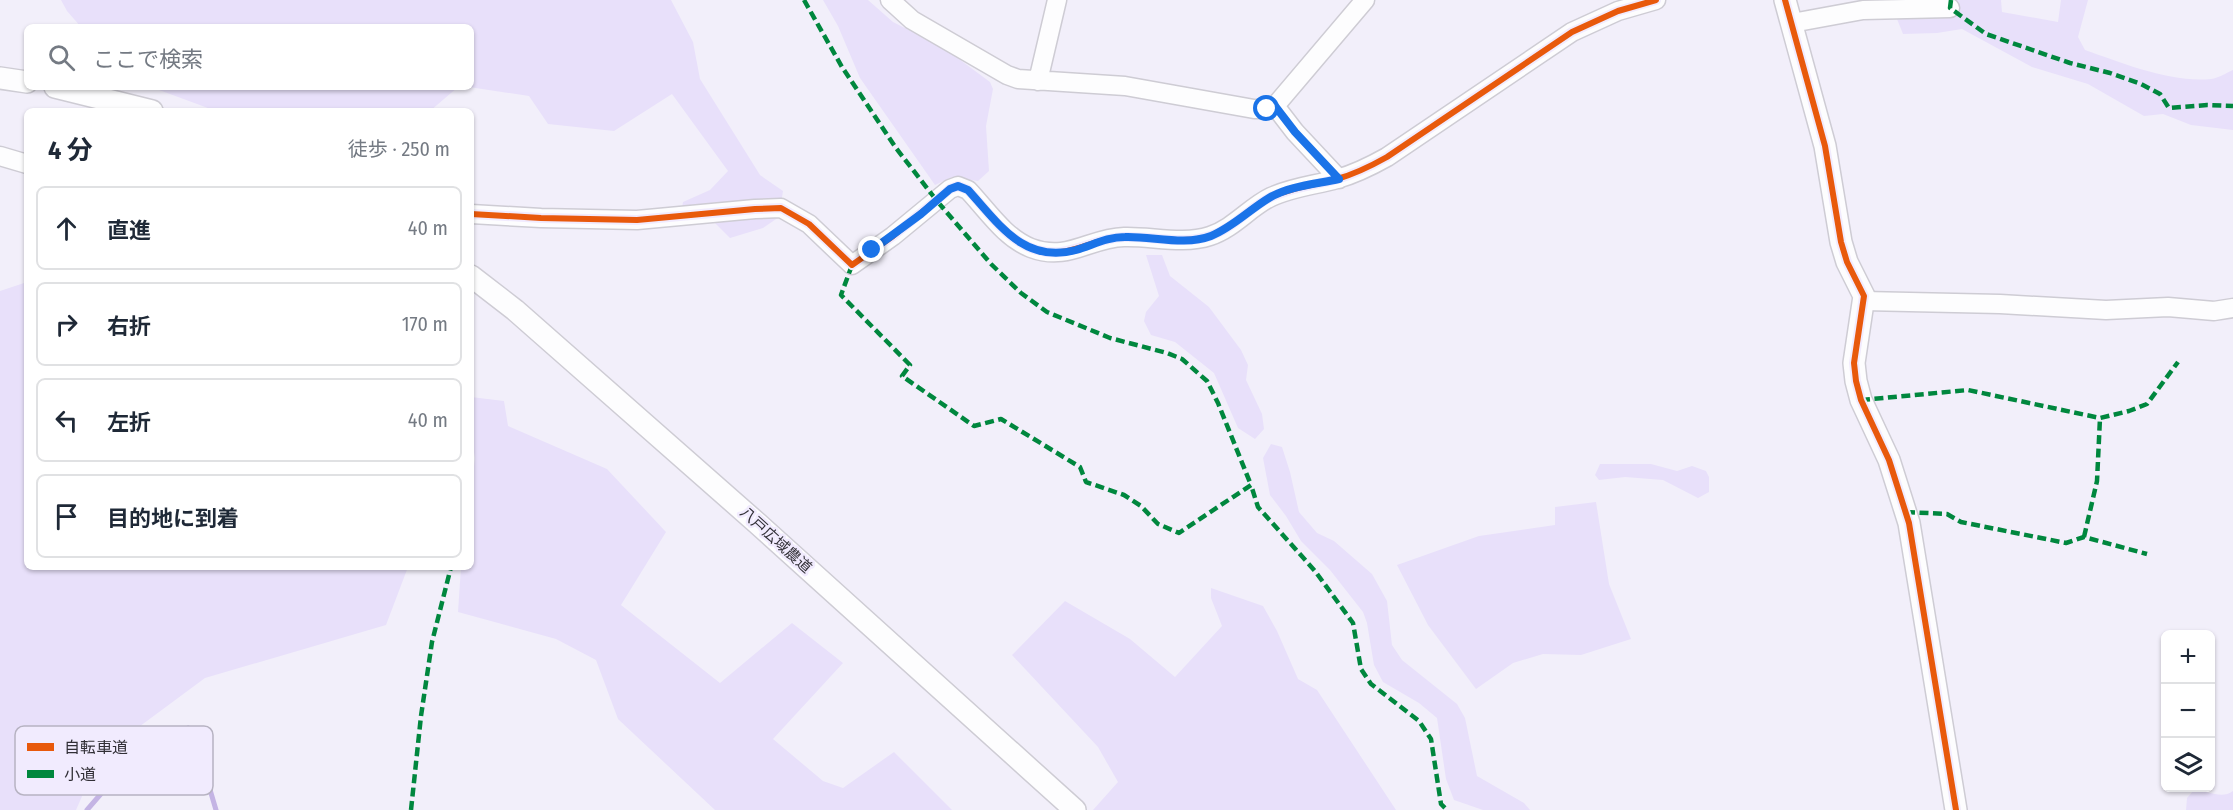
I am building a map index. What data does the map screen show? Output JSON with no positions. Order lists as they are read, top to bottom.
{
  "streets": {
    "street": ["八戸広域農道"]
  },
  "legend": ["自転車道", "小道"],
  "page": {
    "search": "ここで検索",
    "heading": ["4 分", "徒歩 · 250 m"],
    "list": [
      ["直進", "40 m"],
      ["右折", "170 m"],
      ["左折", "40 m"],
      "目的地に到着"
    ],
    "map_buttons": ["+", "−"]
  }
}
